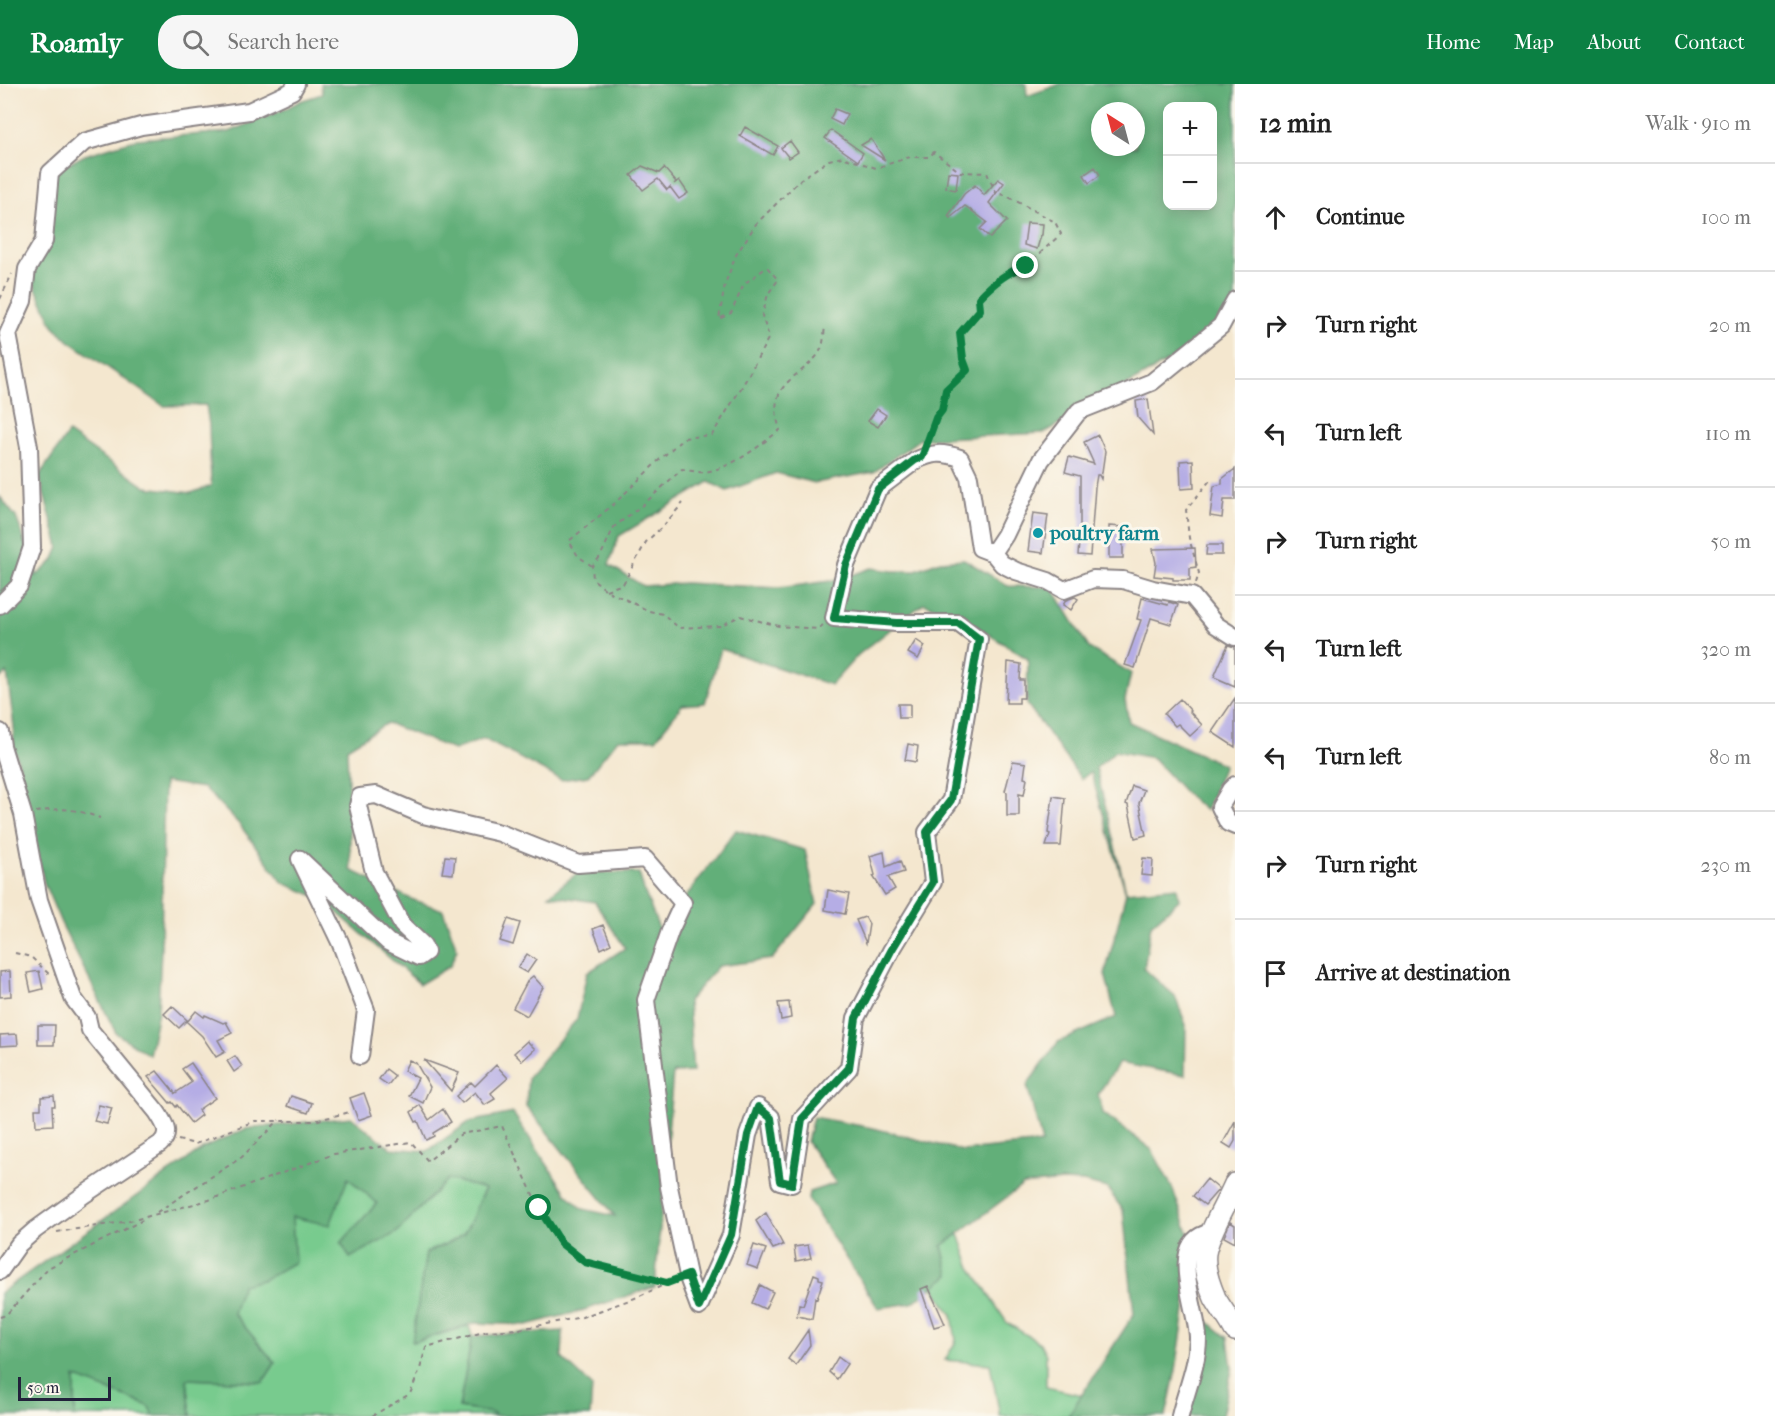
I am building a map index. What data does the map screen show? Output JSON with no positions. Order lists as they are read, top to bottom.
{
  "places": ["poultry farm"],
  "scale_bar": "50 m",
  "north": "top left",
  "page": {
    "header": "Roamly",
    "search": "Search here",
    "nav": [
      "Home",
      "Map",
      "About",
      "Contact"
    ],
    "heading": ["12 min", "Walk · 910 m"],
    "map_buttons": ["+", "−"],
    "list": [
      ["Continue", "100 m"],
      ["Turn right", "20 m"],
      ["Turn left", "110 m"],
      ["Turn right", "50 m"],
      ["Turn left", "320 m"],
      ["Turn left", "80 m"],
      ["Turn right", "230 m"],
      "Arrive at destination"
    ],
    "scale": "50 m"
  }
}
